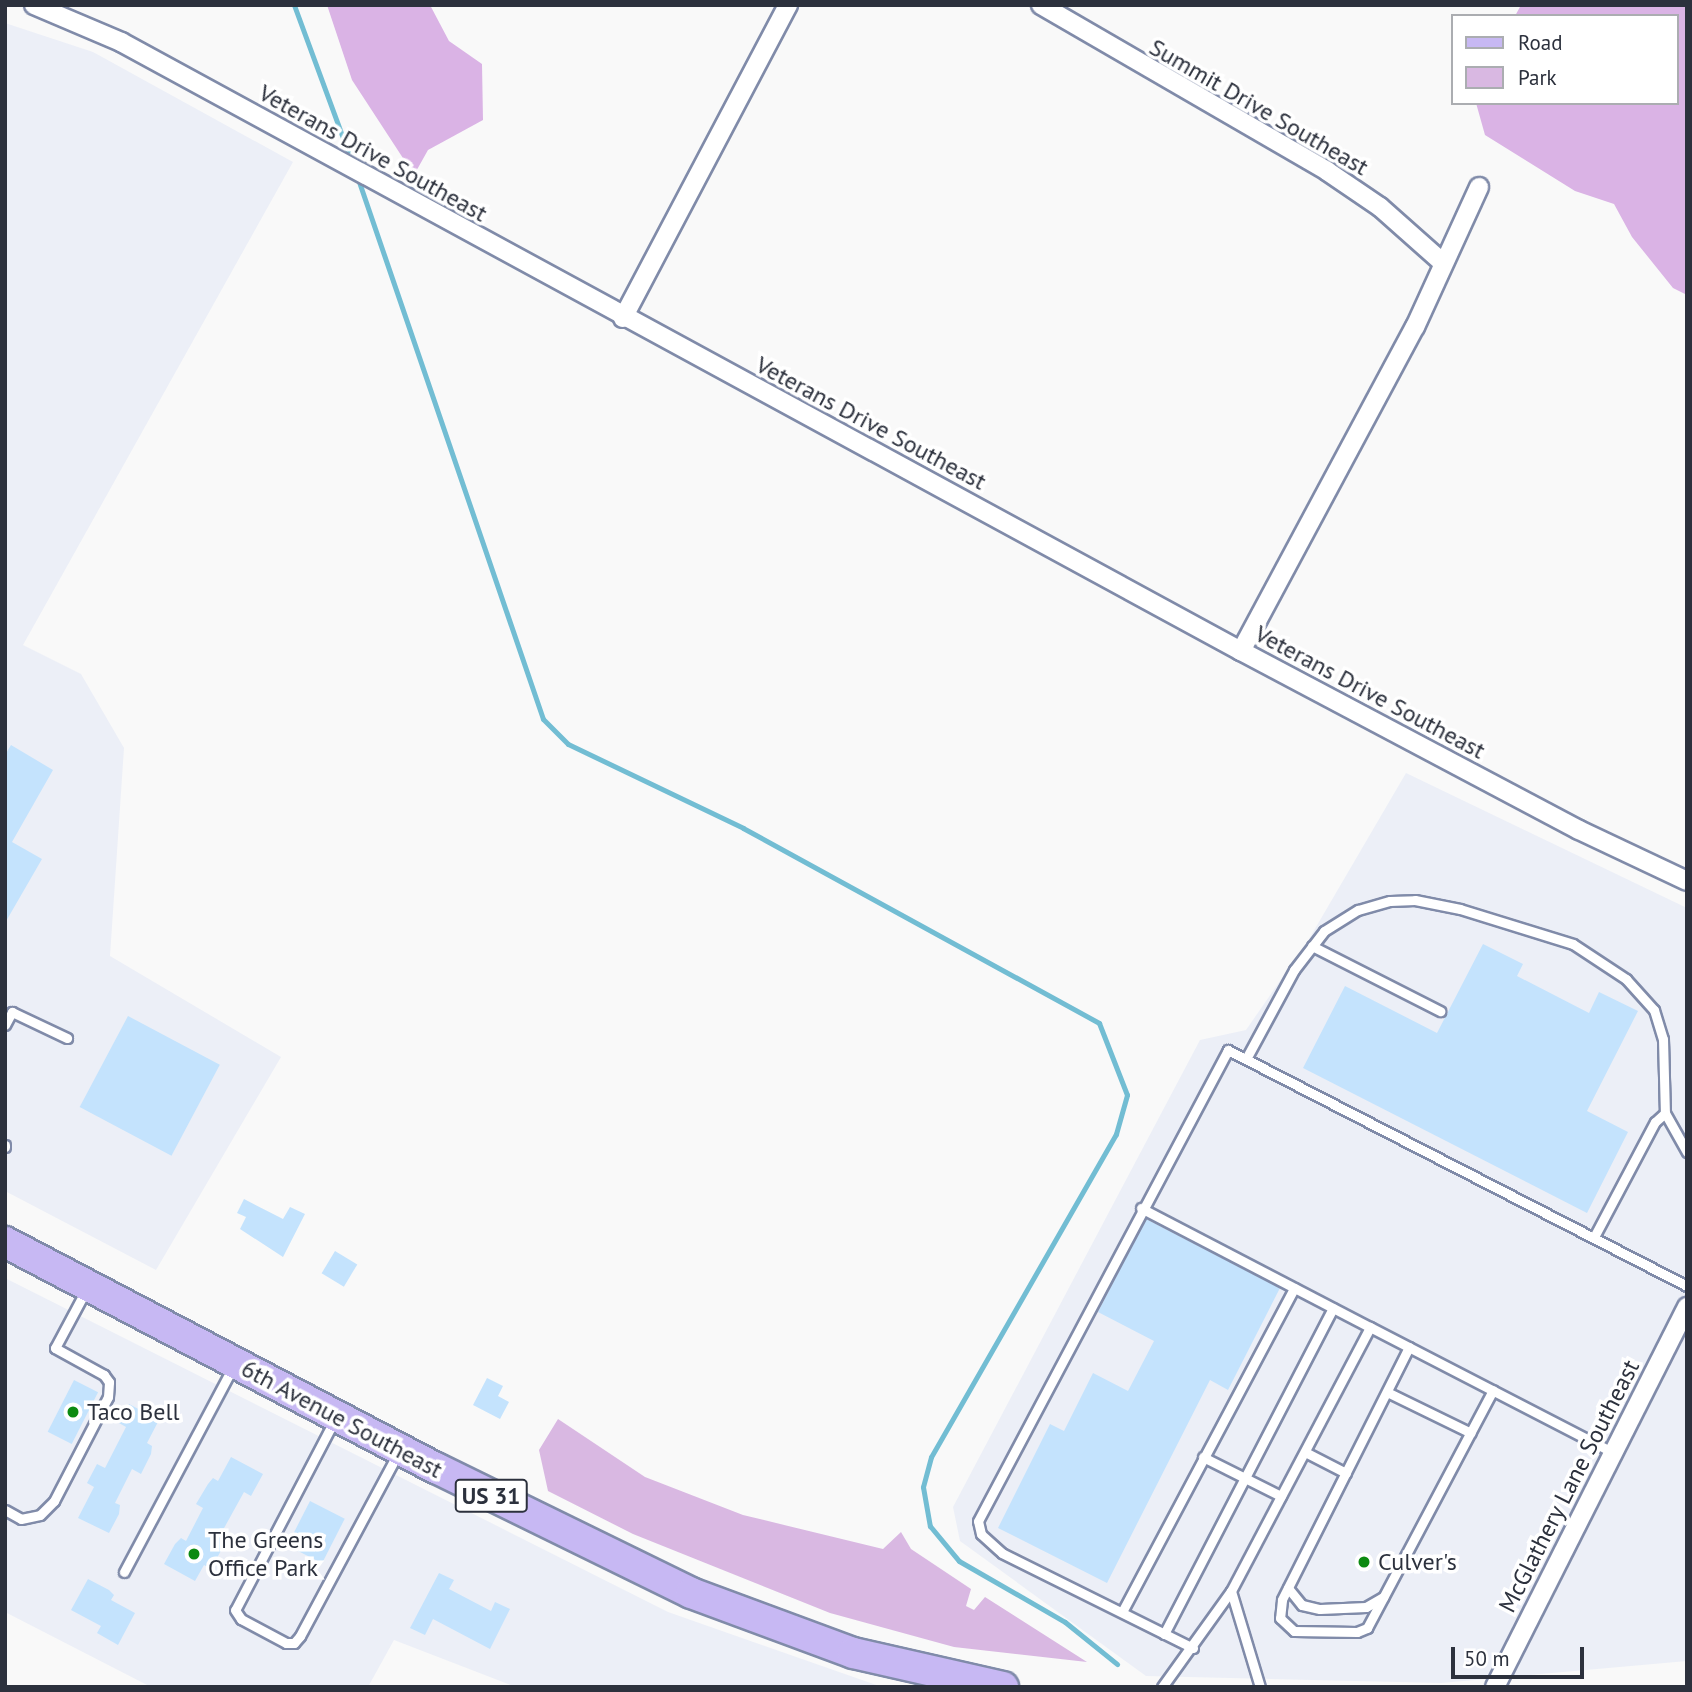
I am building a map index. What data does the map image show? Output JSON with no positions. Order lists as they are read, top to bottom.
{
  "streets": {
    "main road": ["6th Avenue Southeast", "US 31"],
    "street": ["Summit Drive Southeast", "Veterans Drive Southeast", "McGlathery Lane Southeast"]
  },
  "places": ["Taco Bell", "The Greens Office Park", "Culver's"],
  "legend": ["Road", "Park"],
  "scale_bar": "50 m"
}
